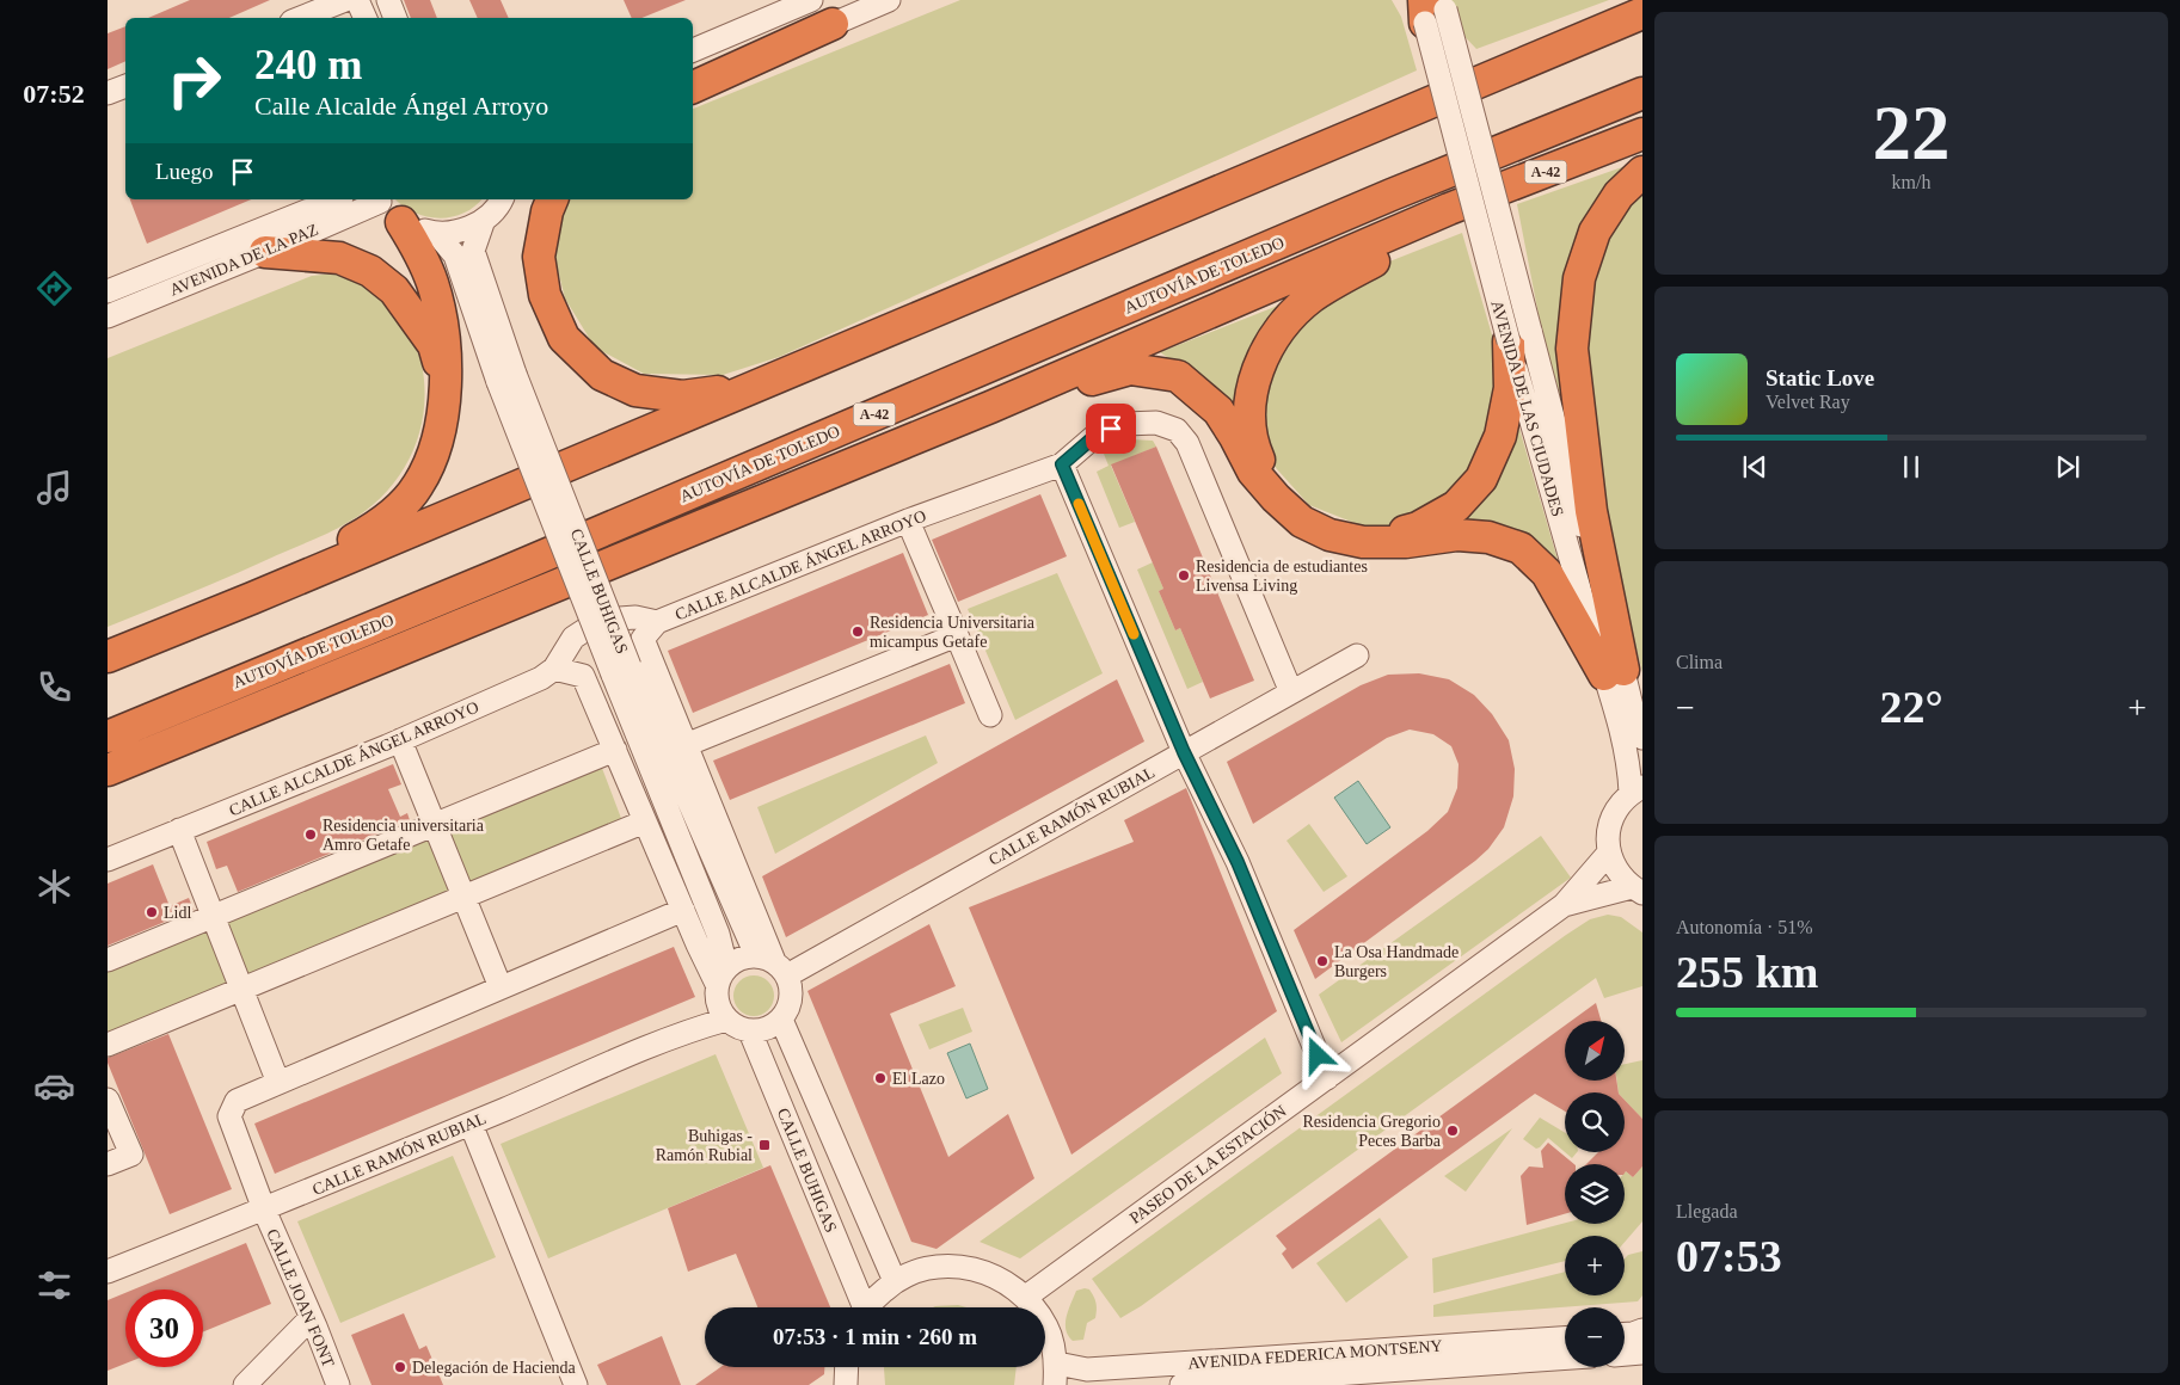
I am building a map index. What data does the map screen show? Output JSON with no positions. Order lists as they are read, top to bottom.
{
  "streets": {
    "highway": ["A-42", "AUTOVÍA DE TOLEDO"],
    "street": [
      "AVENIDA DE LA PAZ",
      "AVENIDA DE LAS CIUDADES",
      "CALLE ALCALDE ÁNGEL ARROYO",
      "CALLE BUHIGAS",
      "CALLE RAMÓN RUBIAL",
      "PASEO DE LA ESTACIÓN",
      "CALLE JOAN FONT",
      "AVENIDA FEDERICA MONTSENY"
    ]
  },
  "crossings": [
    ["CALLE ALCALDE ÁNGEL ARROYO", "CALLE RAMÓN RUBIAL"],
    ["CALLE BUHIGAS", "CALLE RAMÓN RUBIAL"],
    ["CALLE RAMÓN RUBIAL", "CALLE JOAN FONT"]
  ],
  "places": {
    "other": [
      "Residencia de estudiantes Livensa Living",
      "Residencia Universitaria micampus Getafe",
      "Residencia universitaria Amro Getafe",
      "Lidl",
      "La Osa Handmade Burgers",
      "El Lazo",
      "Residencia Gregorio Peces Barba",
      "Delegación de Hacienda"
    ],
    "transit": ["Buhigas - Ramón Rubial"]
  },
  "north": "top right",
  "page": {
    "tabs": "07:52",
    "tile": [
      ["22", "km/h"],
      "Clima",
      ["Autonomía · 51%", "255 km"],
      ["Llegada", "07:53"]
    ],
    "turn": ["240 m", "Calle Alcalde Ángel Arroyo"],
    "then": "Luego",
    "song": ["Static Love", "Velvet Ray"],
    "heat": ["−", "22°", "+"],
    "map_buttons": ["+", "−"],
    "limit": "30",
    "trip": "07:53 · 1 min · 260 m"
  }
}
